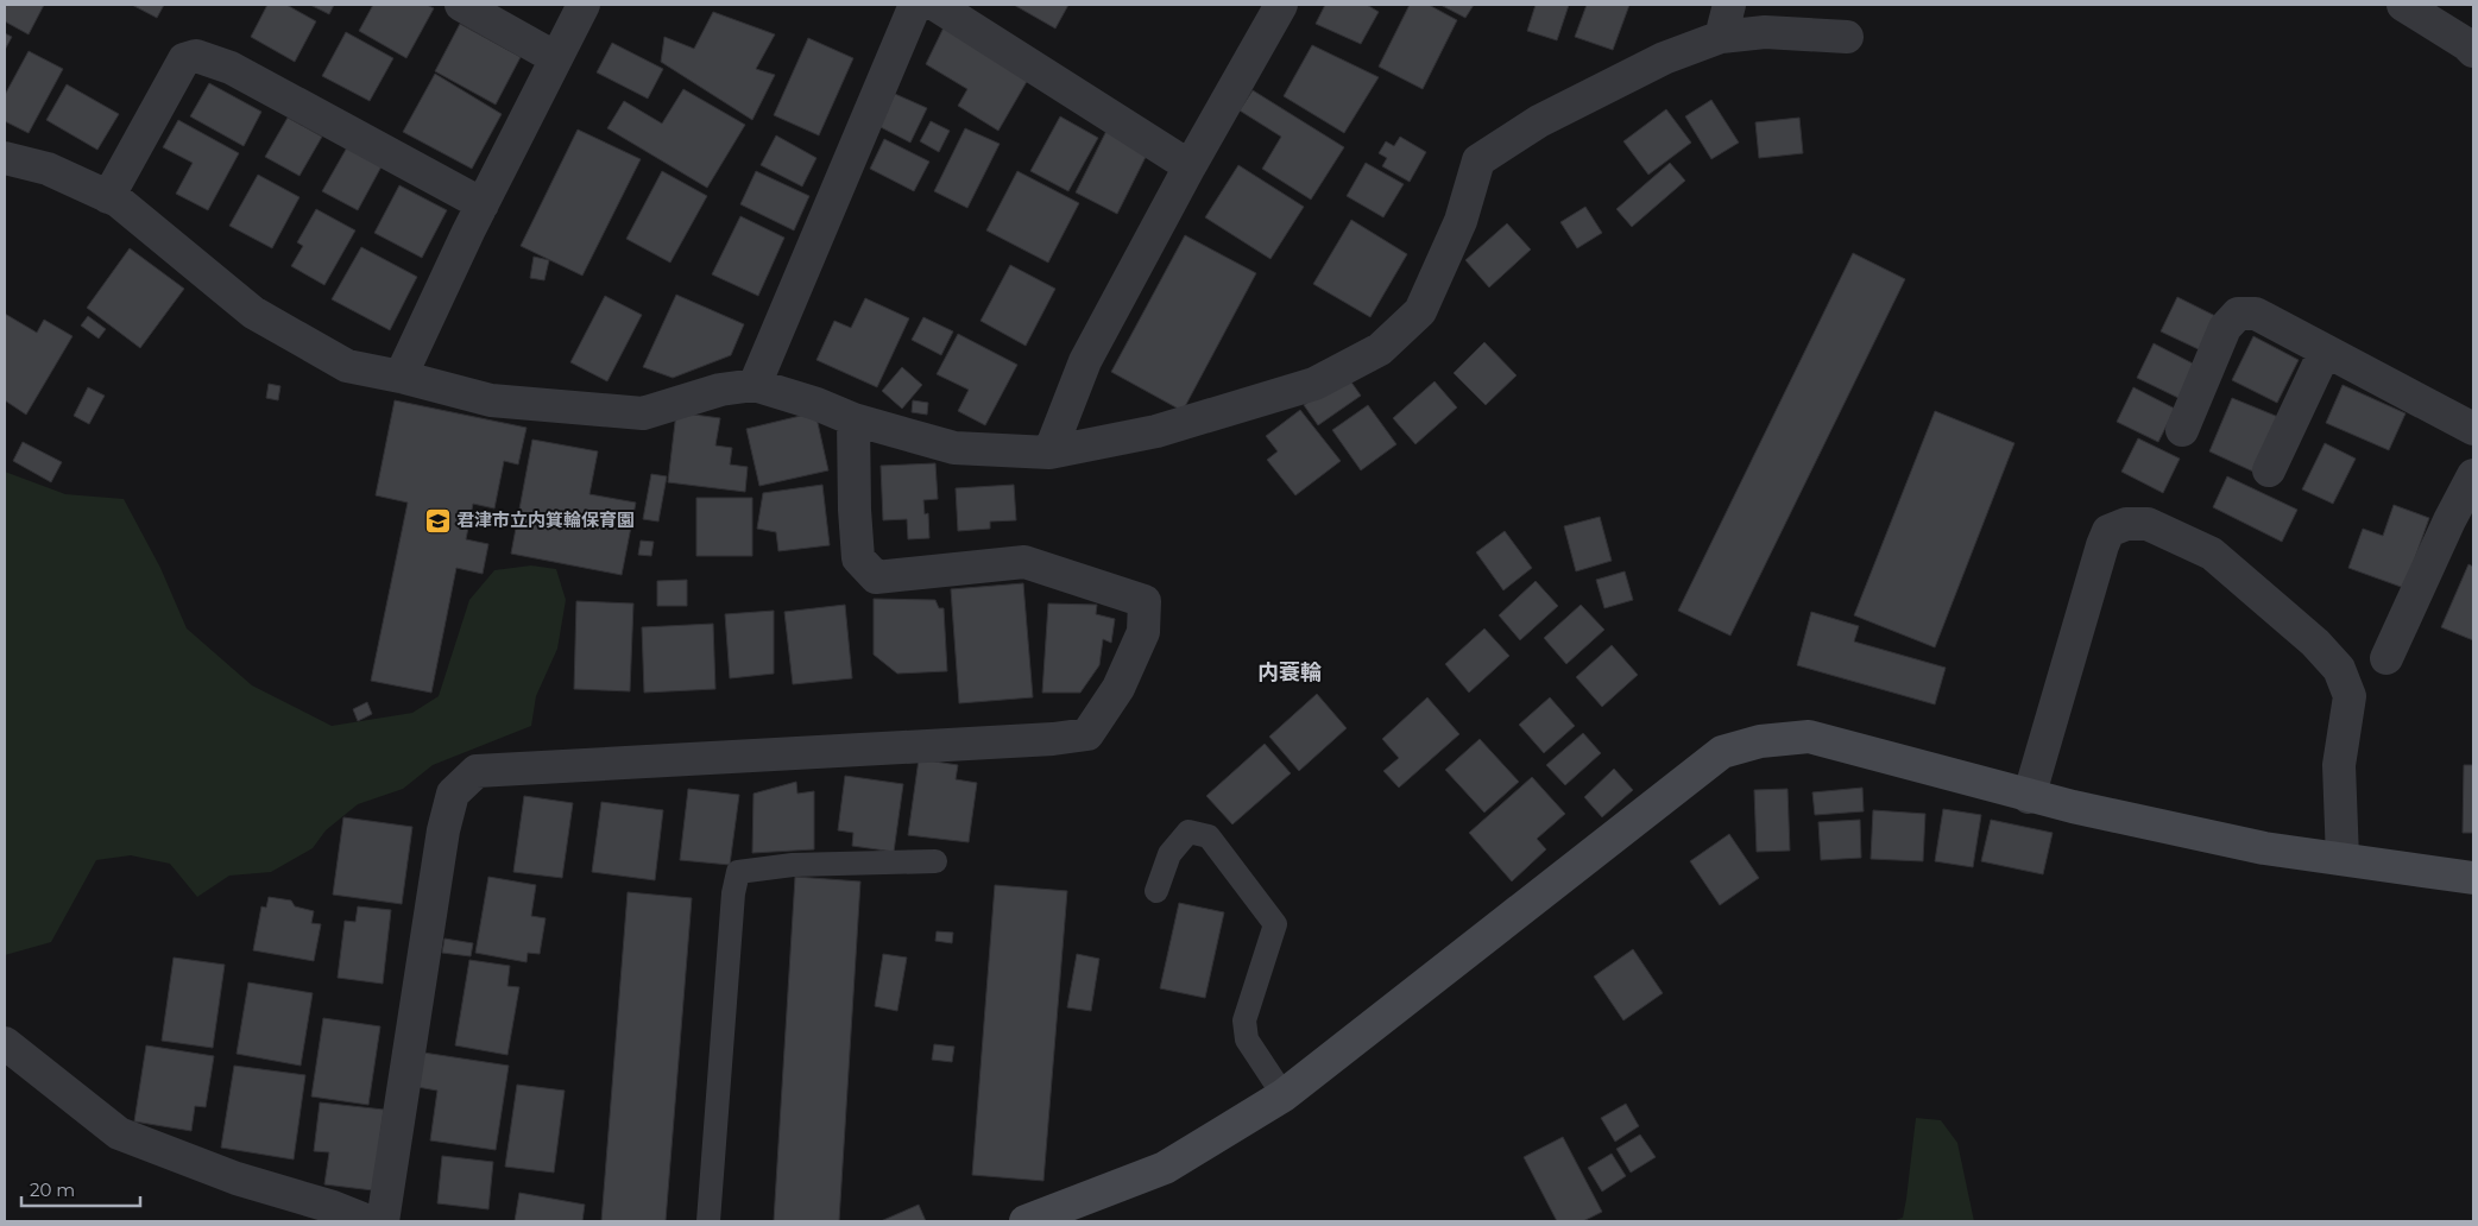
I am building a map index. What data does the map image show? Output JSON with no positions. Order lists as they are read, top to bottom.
{
  "districts": ["内蓑輪"],
  "places": {
    "school or university": ["君津市立内箕輪保育園"]
  },
  "scale_bar": "20 m"
}
